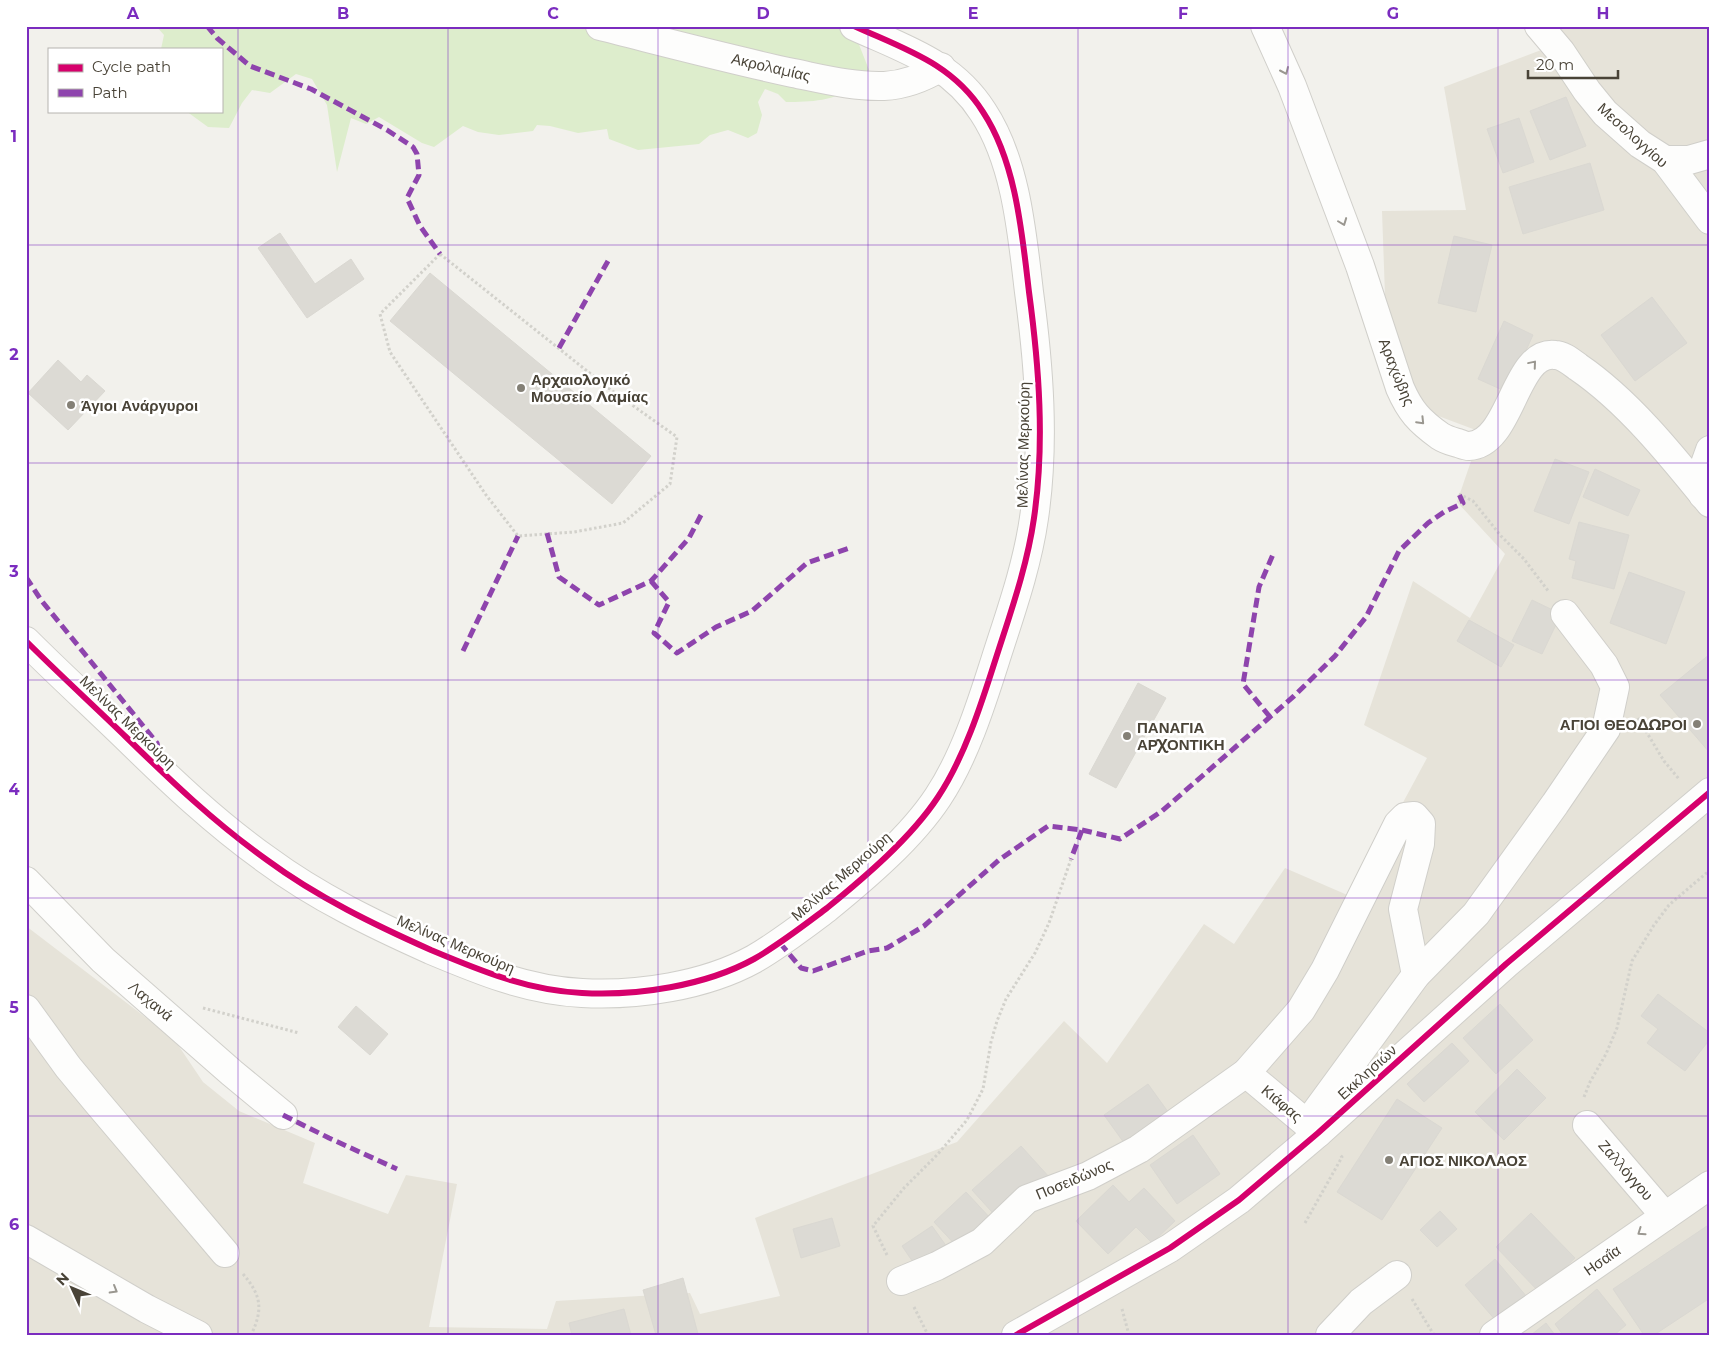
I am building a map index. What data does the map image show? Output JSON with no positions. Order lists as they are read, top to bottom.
{
  "streets": {
    "street": [
      "Ακρολαμίας",
      "Μεσολογγίου",
      "Αραχώβης",
      "Μελίνας Μερκούρη",
      "Λαχανά",
      "Εκκλησιών",
      "Κιάφας",
      "Ζαλλόγγου",
      "Ποσειδώνος",
      "Ησαΐα"
    ]
  },
  "crossings": [
    ["Ακρολαμίας", "Μελίνας Μερκούρη"],
    ["Εκκλησιών", "Κιάφας"],
    ["Κιάφας", "Ποσειδώνος"],
    ["Ζαλλόγγου", "Ησαΐα"]
  ],
  "one_way": ["Ησαΐα"],
  "places": [
    "Αρχαιολογικό Μουσείο Λαμίας",
    "Άγιοι Ανάργυροι",
    "ΑΓΙΟΙ ΘΕΟΔΩΡΟΙ",
    "ΠΑΝΑΓΙΑ ΑΡΧΟΝΤΙΚΗ",
    "ΑΓΙΟΣ ΝΙΚΟΛΑΟΣ"
  ],
  "legend": ["Cycle path", "Path"],
  "scale_bar": "20 m",
  "north": "top left",
  "grid": {
    "columns": [
      "A",
      "B",
      "C",
      "D",
      "E",
      "F",
      "G",
      "H"
    ],
    "rows": [
      "1",
      "2",
      "3",
      "4",
      "5",
      "6"
    ]
  }
}
